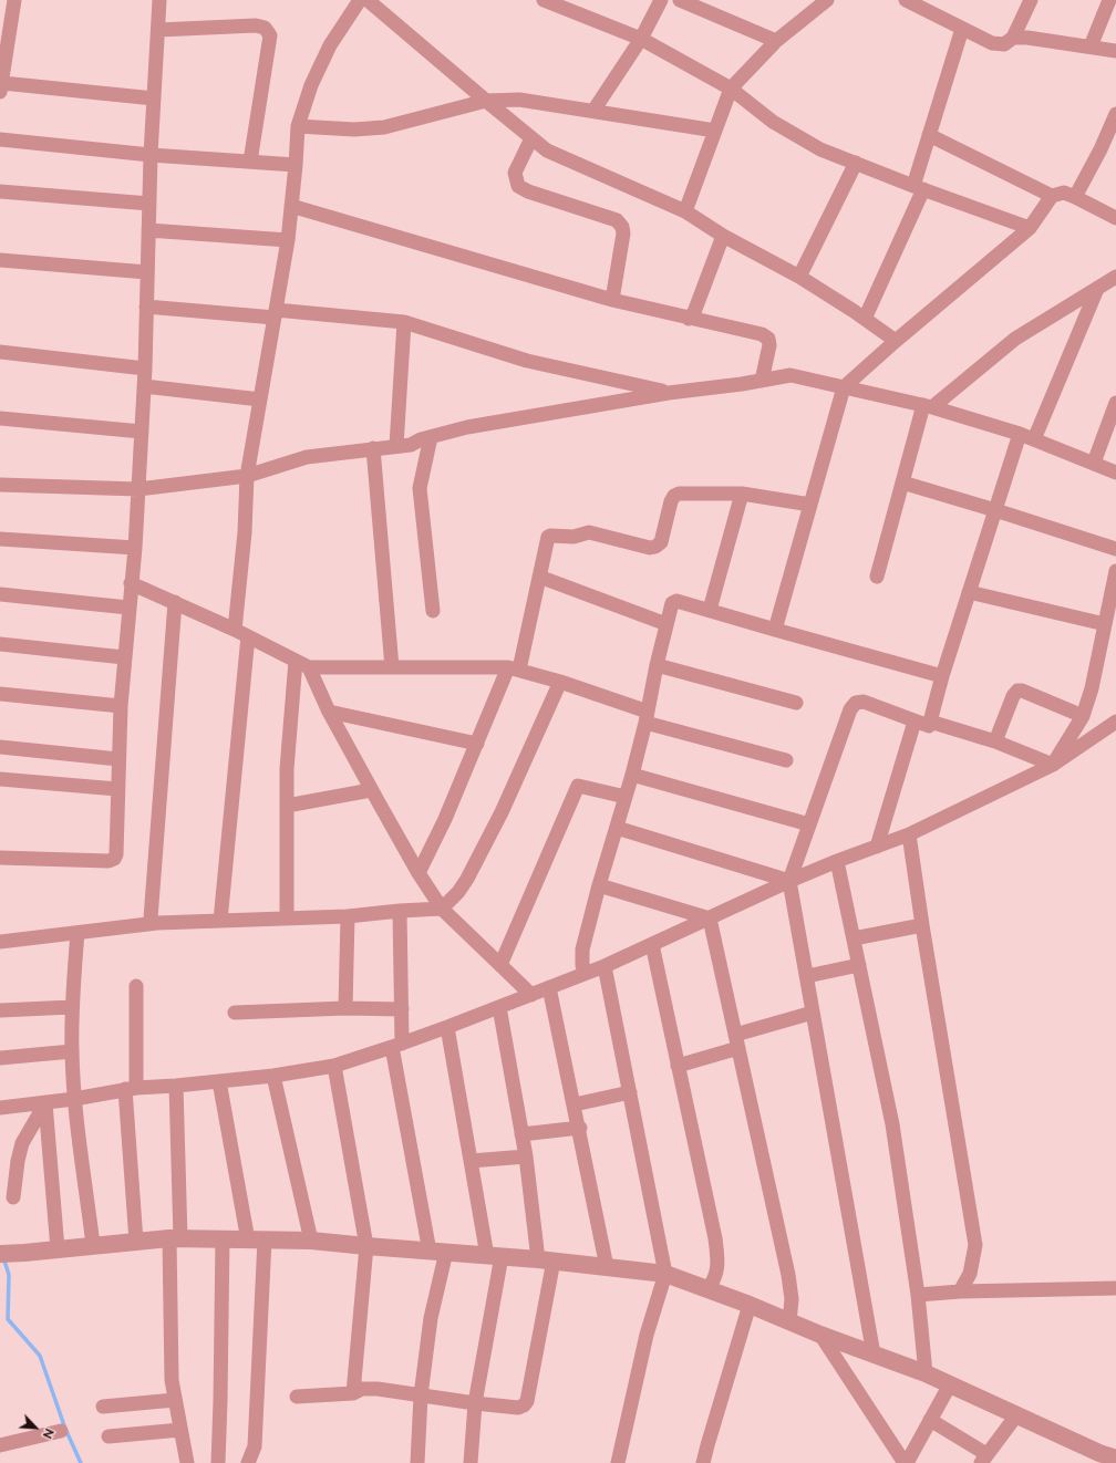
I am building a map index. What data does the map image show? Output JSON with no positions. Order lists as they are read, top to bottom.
{
  "north": "bottom right"
}
